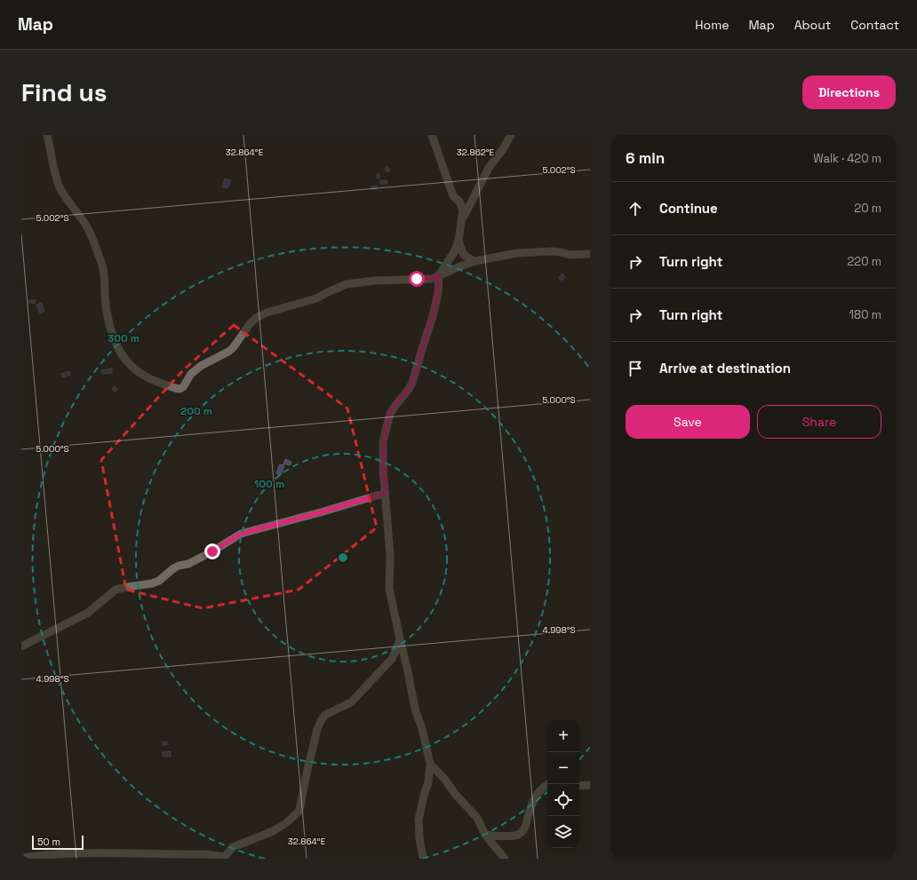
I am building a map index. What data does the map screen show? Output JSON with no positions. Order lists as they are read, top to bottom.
{
  "scale_bar": "50 m",
  "page": {
    "header": "Map",
    "nav": [
      "Home",
      "Map",
      "About",
      "Contact"
    ],
    "buttons": [
      "Directions",
      ["Save", "Share"]
    ],
    "title": "Find us",
    "heading": ["6 min", "Walk · 420 m"],
    "list": [
      ["Continue", "20 m"],
      ["Turn right", "220 m"],
      ["Turn right", "180 m"],
      "Arrive at destination"
    ],
    "map_buttons": ["+", "−"],
    "scale": "50 m"
  },
  "coordinates": [
    "32.864°E",
    "32.862°E",
    "5.002°S",
    "5.000°S",
    "4.998°S"
  ],
  "rings": ["300 m", "200 m", "100 m"]
}
